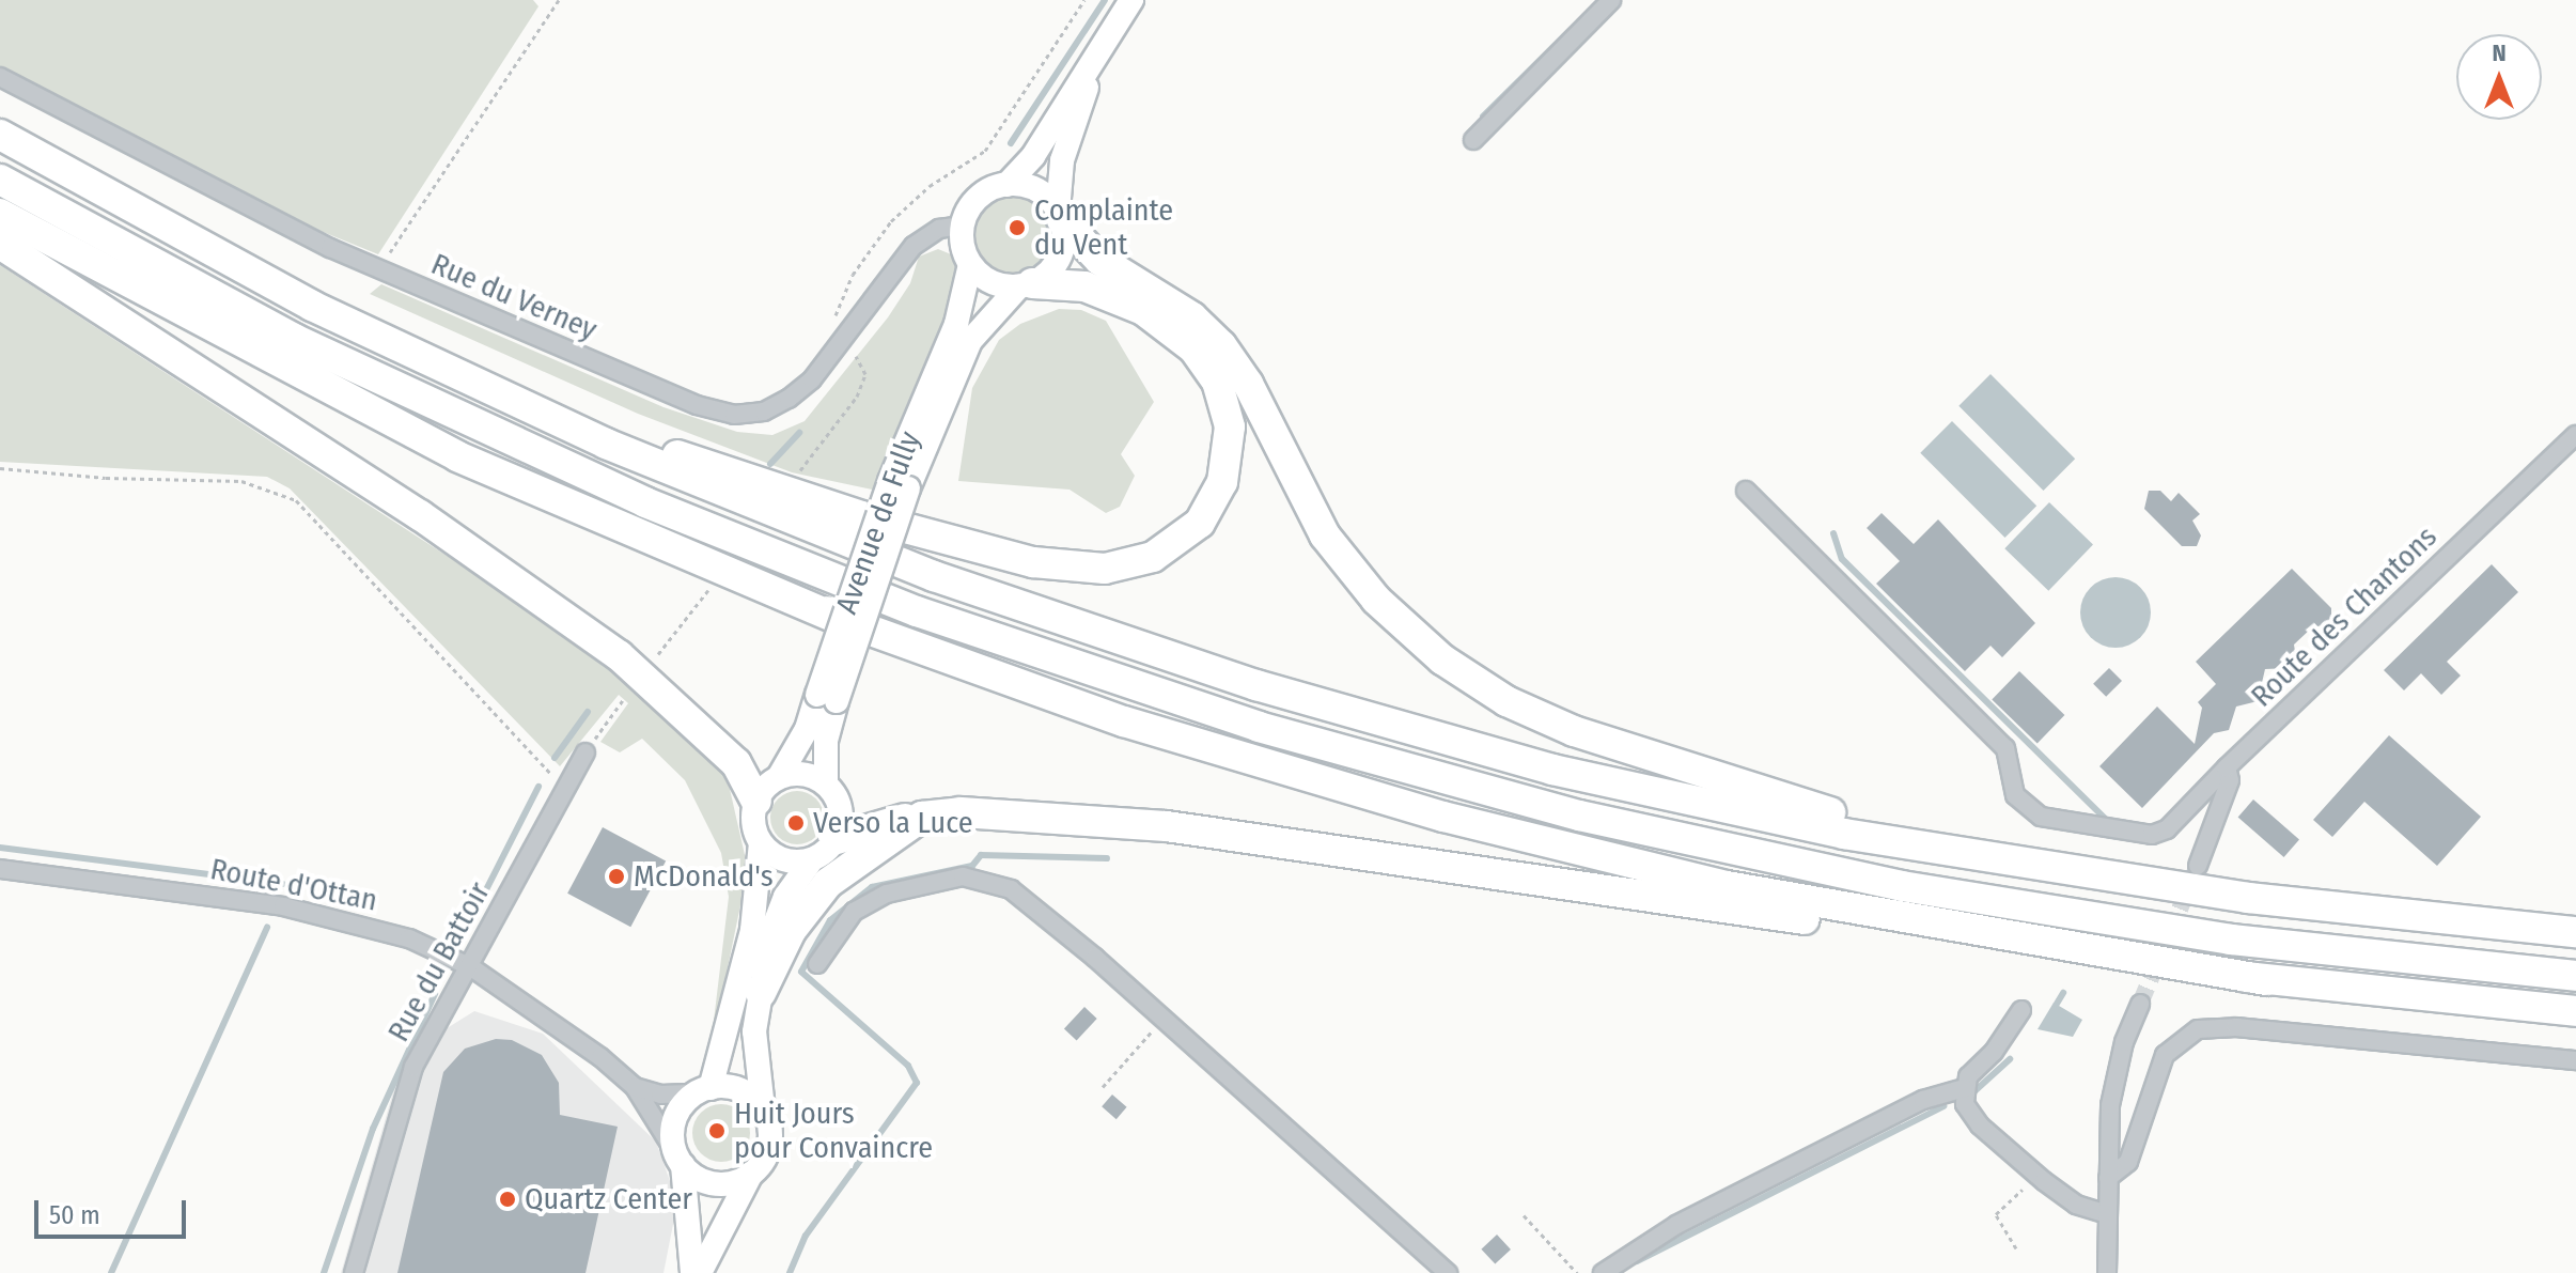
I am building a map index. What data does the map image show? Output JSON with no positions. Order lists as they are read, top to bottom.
{
  "streets": {
    "main road": ["Avenue de Fully"],
    "street": [
      "Rue du Verney",
      "Route des Chantons",
      "Route d'Ottan",
      "Rue du Battoir"
    ]
  },
  "crossings": [
    ["Rue du Verney", "Avenue de Fully"],
    ["Route d'Ottan", "Rue du Battoir"]
  ],
  "places": [
    "Complainte du Vent",
    "Verso la Luce",
    "McDonald's",
    "Huit Jours pour Convaincre",
    "Quartz Center"
  ],
  "scale_bar": "50 m",
  "north": "top"
}
